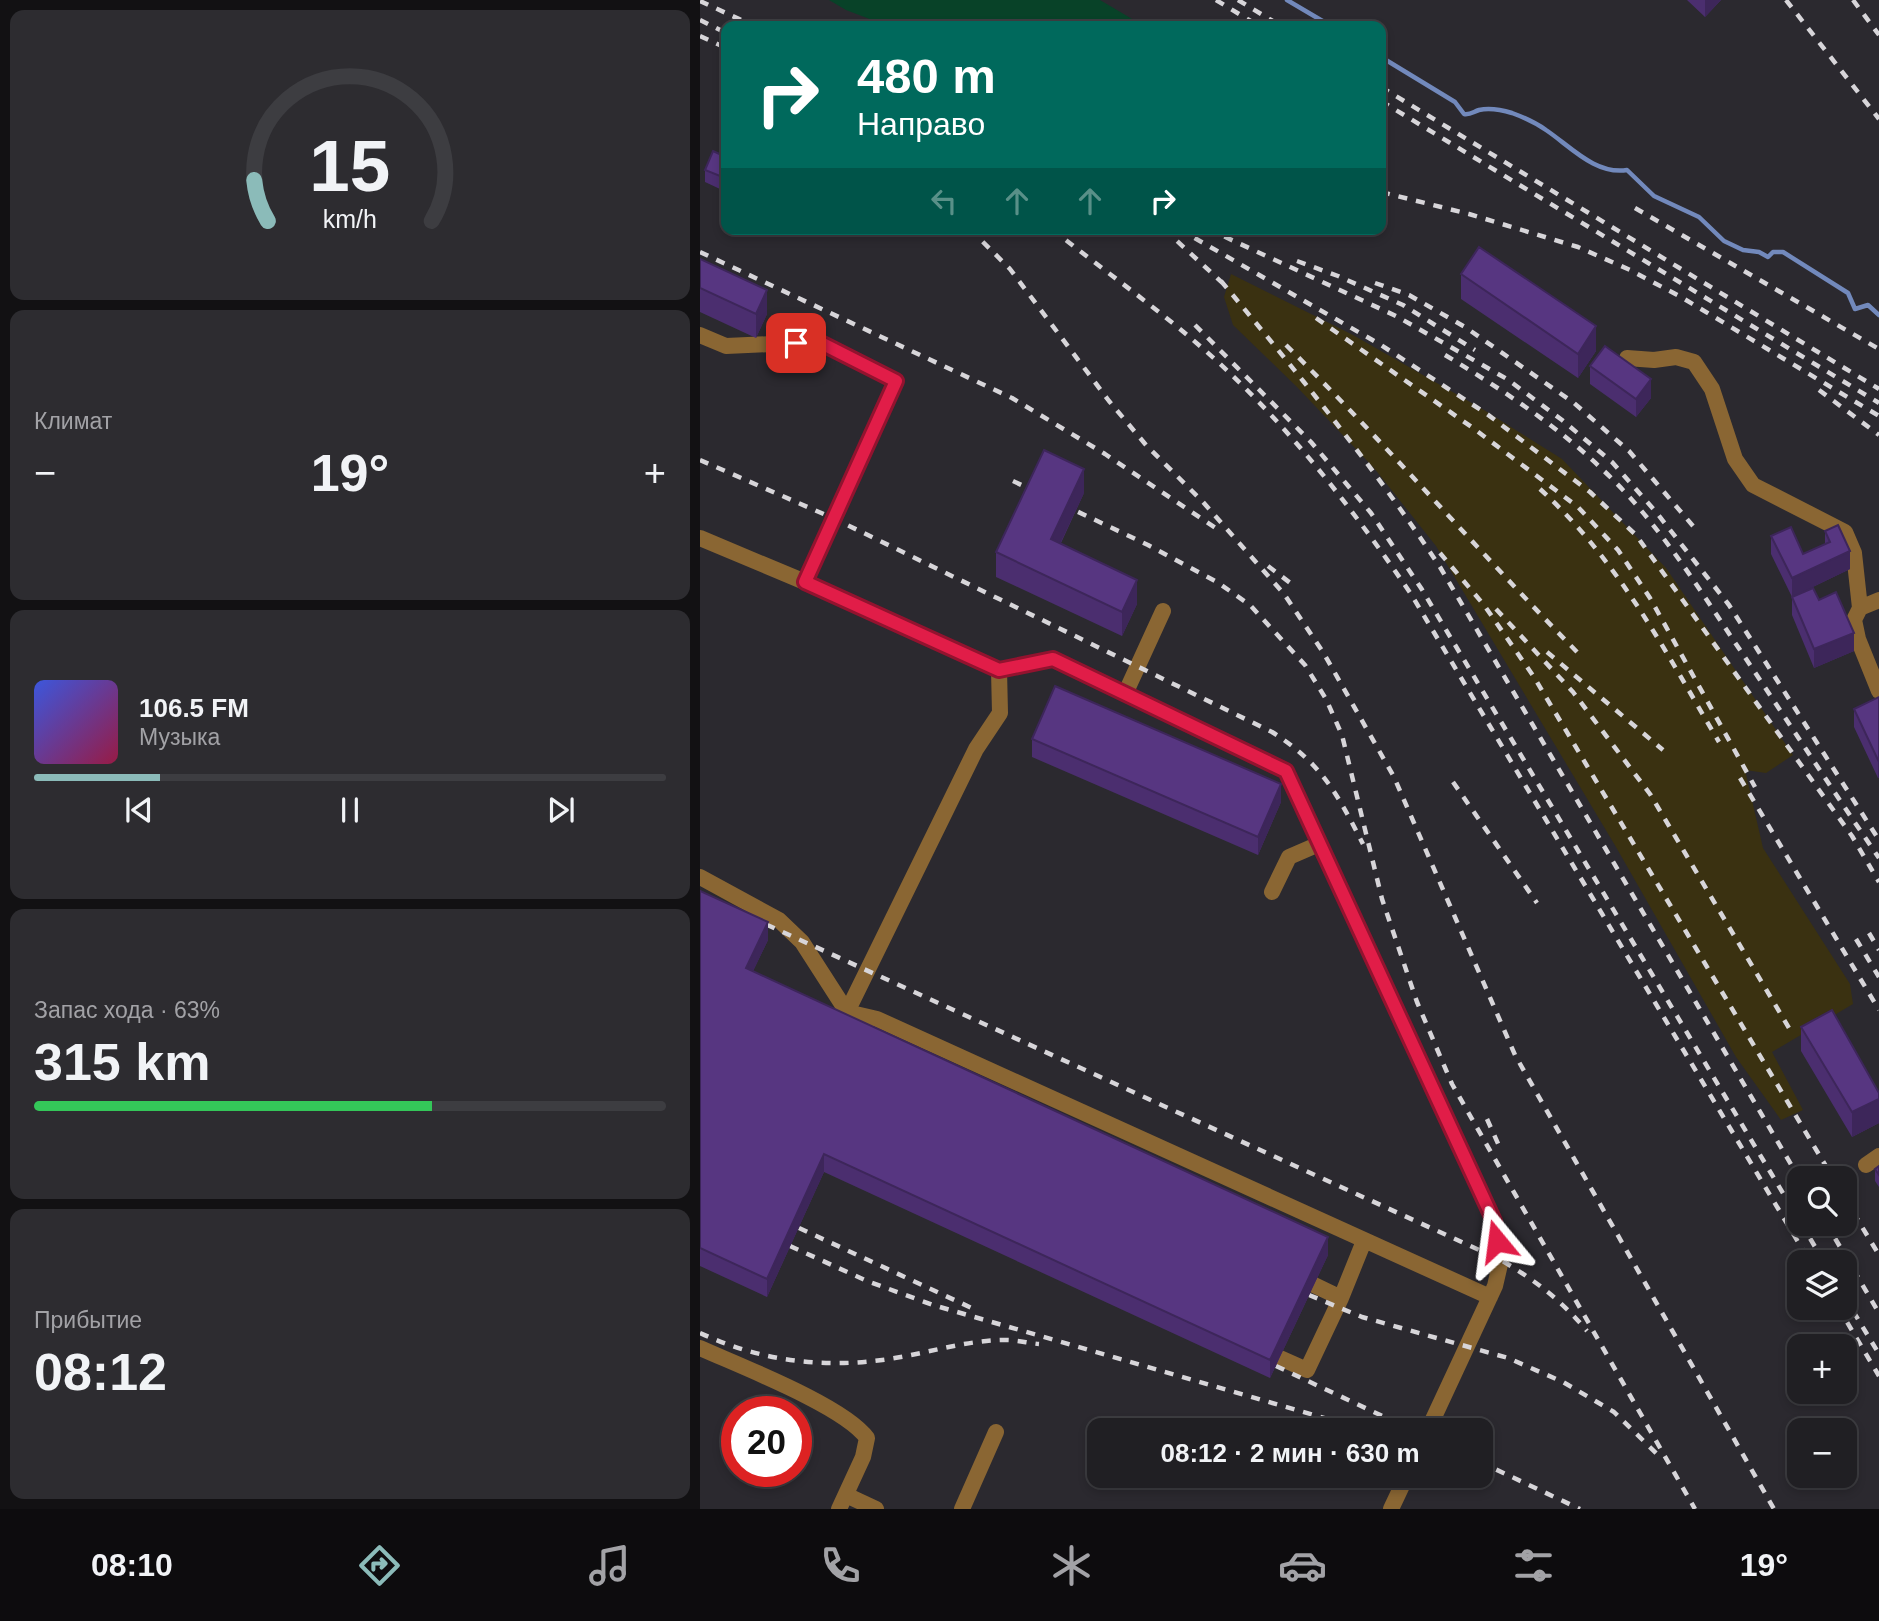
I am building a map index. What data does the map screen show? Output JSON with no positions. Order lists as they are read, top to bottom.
{
  "page": {
    "turn": ["480 m", "Направо"],
    "tile": [
      "Климат",
      ["Запас хода · 63%", "315 km"],
      ["Прибытие", "08:12"]
    ],
    "heat": ["−", "19°", "+"],
    "song": ["106.5 FM", "Музыка"],
    "map_buttons": ["+", "−"],
    "limit": "20",
    "trip": "08:12 · 2 мин · 630 m",
    "tabs": ["08:10", "19°"],
    "gauge": ["15", "km/h"]
  }
}
